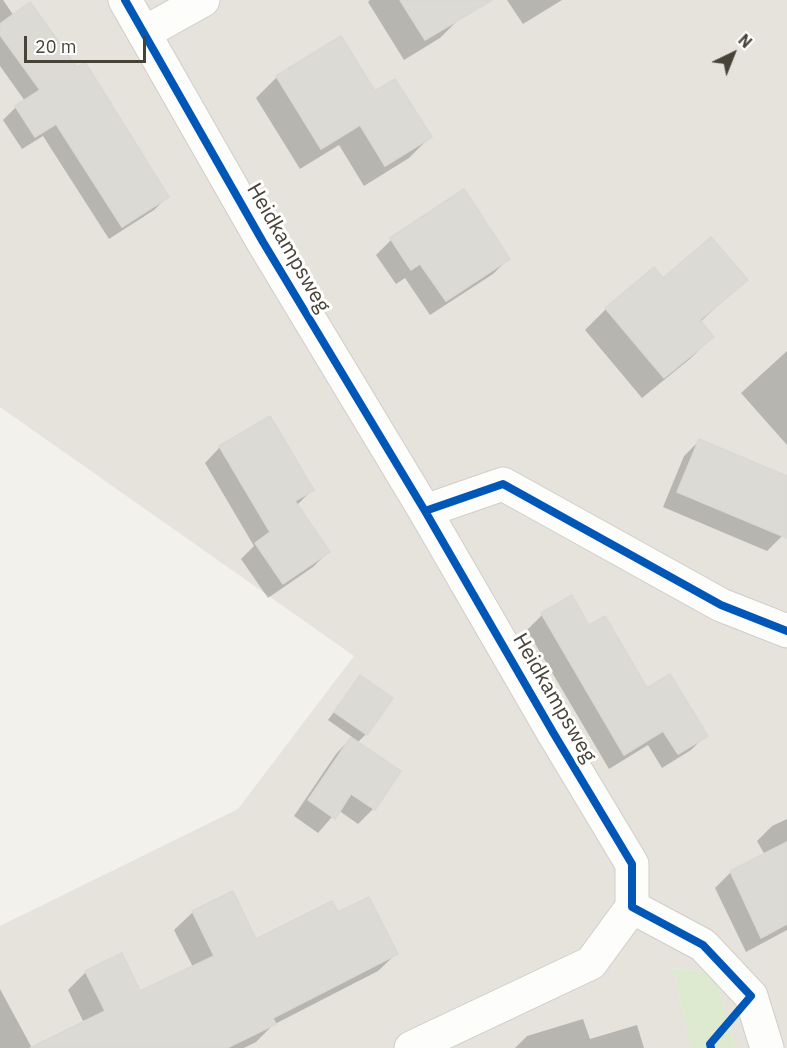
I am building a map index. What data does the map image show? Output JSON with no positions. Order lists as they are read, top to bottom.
{
  "streets": {
    "street": ["Heidkampsweg"]
  },
  "scale_bar": "20 m",
  "north": "top right"
}
